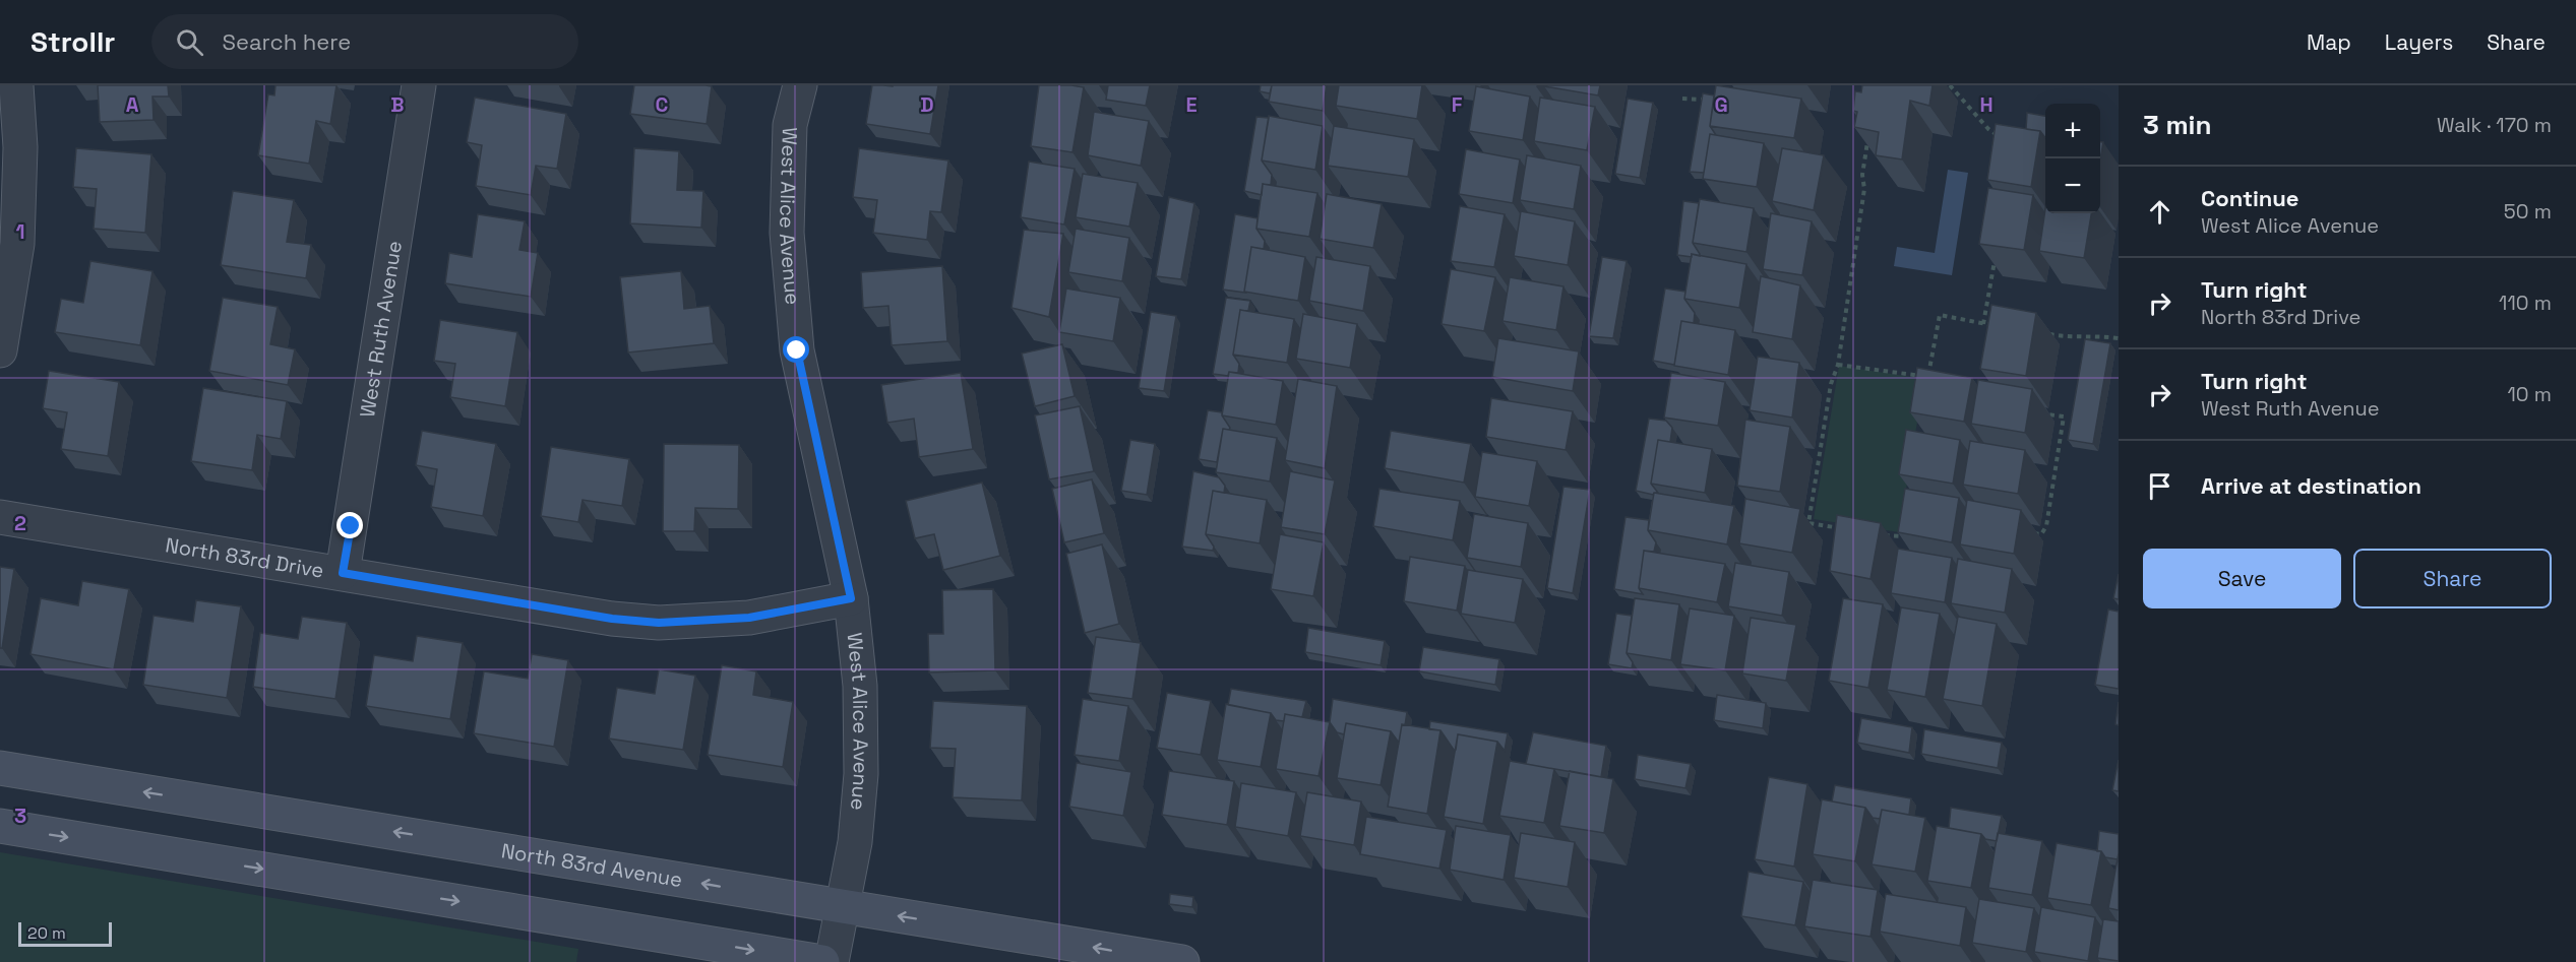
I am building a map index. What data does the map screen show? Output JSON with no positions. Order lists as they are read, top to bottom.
{
  "streets": {
    "main road": ["North 83rd Avenue"],
    "street": ["West Alice Avenue", "West Ruth Avenue", "North 83rd Drive"]
  },
  "crossings": [
    ["West Alice Avenue", "North 83rd Drive"],
    ["West Alice Avenue", "North 83rd Avenue"],
    ["West Ruth Avenue", "North 83rd Drive"]
  ],
  "scale_bar": "20 m",
  "page": {
    "header": "Strollr",
    "search": "Search here",
    "nav": ["Map", "Layers", "Share"],
    "heading": ["3 min", "Walk · 170 m"],
    "map_buttons": ["+", "−"],
    "list": [
      ["Continue", "West Alice Avenue", "50 m"],
      ["Turn right", "North 83rd Drive", "110 m"],
      ["Turn right", "West Ruth Avenue", "10 m"],
      "Arrive at destination"
    ],
    "buttons": ["Save", "Share"],
    "scale": "20 m"
  },
  "grid": {
    "columns": [
      "A",
      "B",
      "C",
      "D",
      "E",
      "F",
      "G",
      "H"
    ],
    "rows": ["1", "2", "3"]
  }
}
